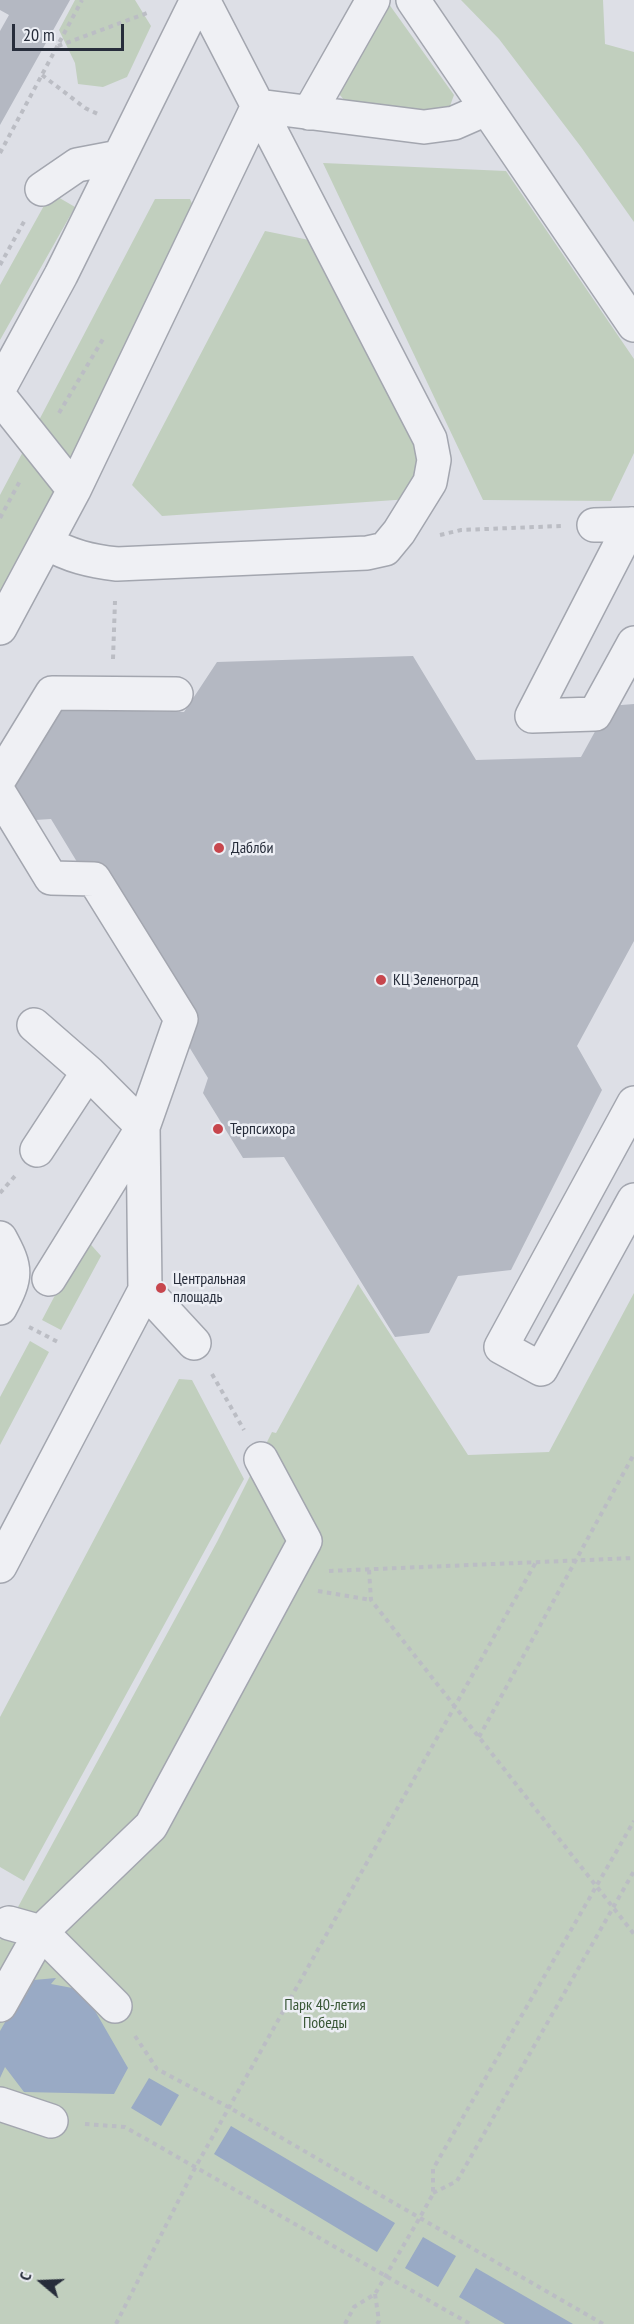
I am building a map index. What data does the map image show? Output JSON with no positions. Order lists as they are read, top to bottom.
{
  "parks": ["Парк 40-летия Победы"],
  "places": [
    "Даблби",
    "КЦ Зеленоград",
    "Терпсихора",
    "Центральная площадь"
  ],
  "scale_bar": "20 m",
  "north": "left"
}
